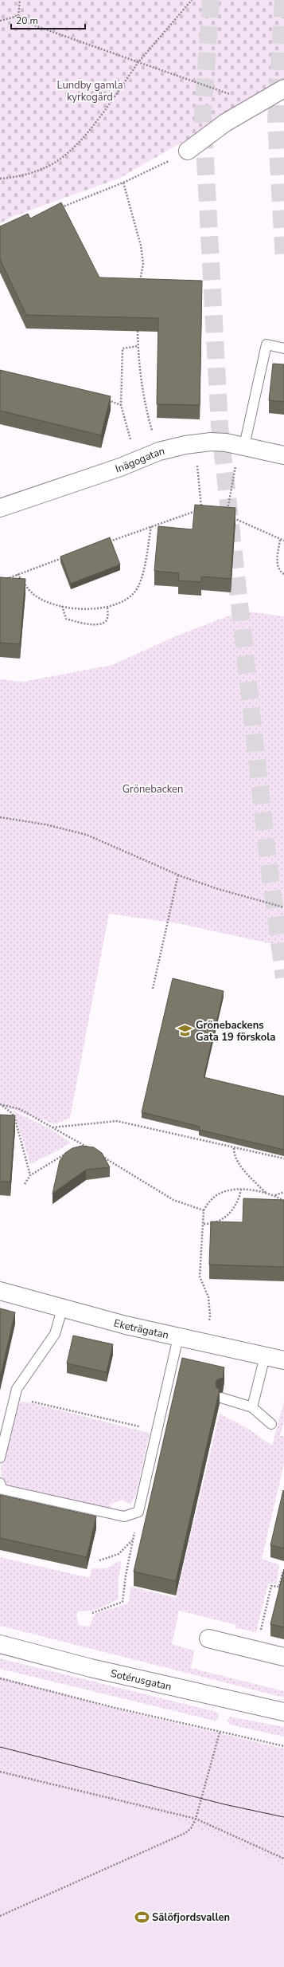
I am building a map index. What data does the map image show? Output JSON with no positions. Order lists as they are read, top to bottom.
{
  "streets": {
    "street": ["Inägogatan", "Eketrägatan", "Sotérusgatan"]
  },
  "parks": ["Lundby gamla kyrkogård", "Grönebacken"],
  "places": {
    "school or university": ["Grönebackens Gata 19 förskola"],
    "sports": ["Sälöfjordsvallen"]
  },
  "scale_bar": "20 m"
}
